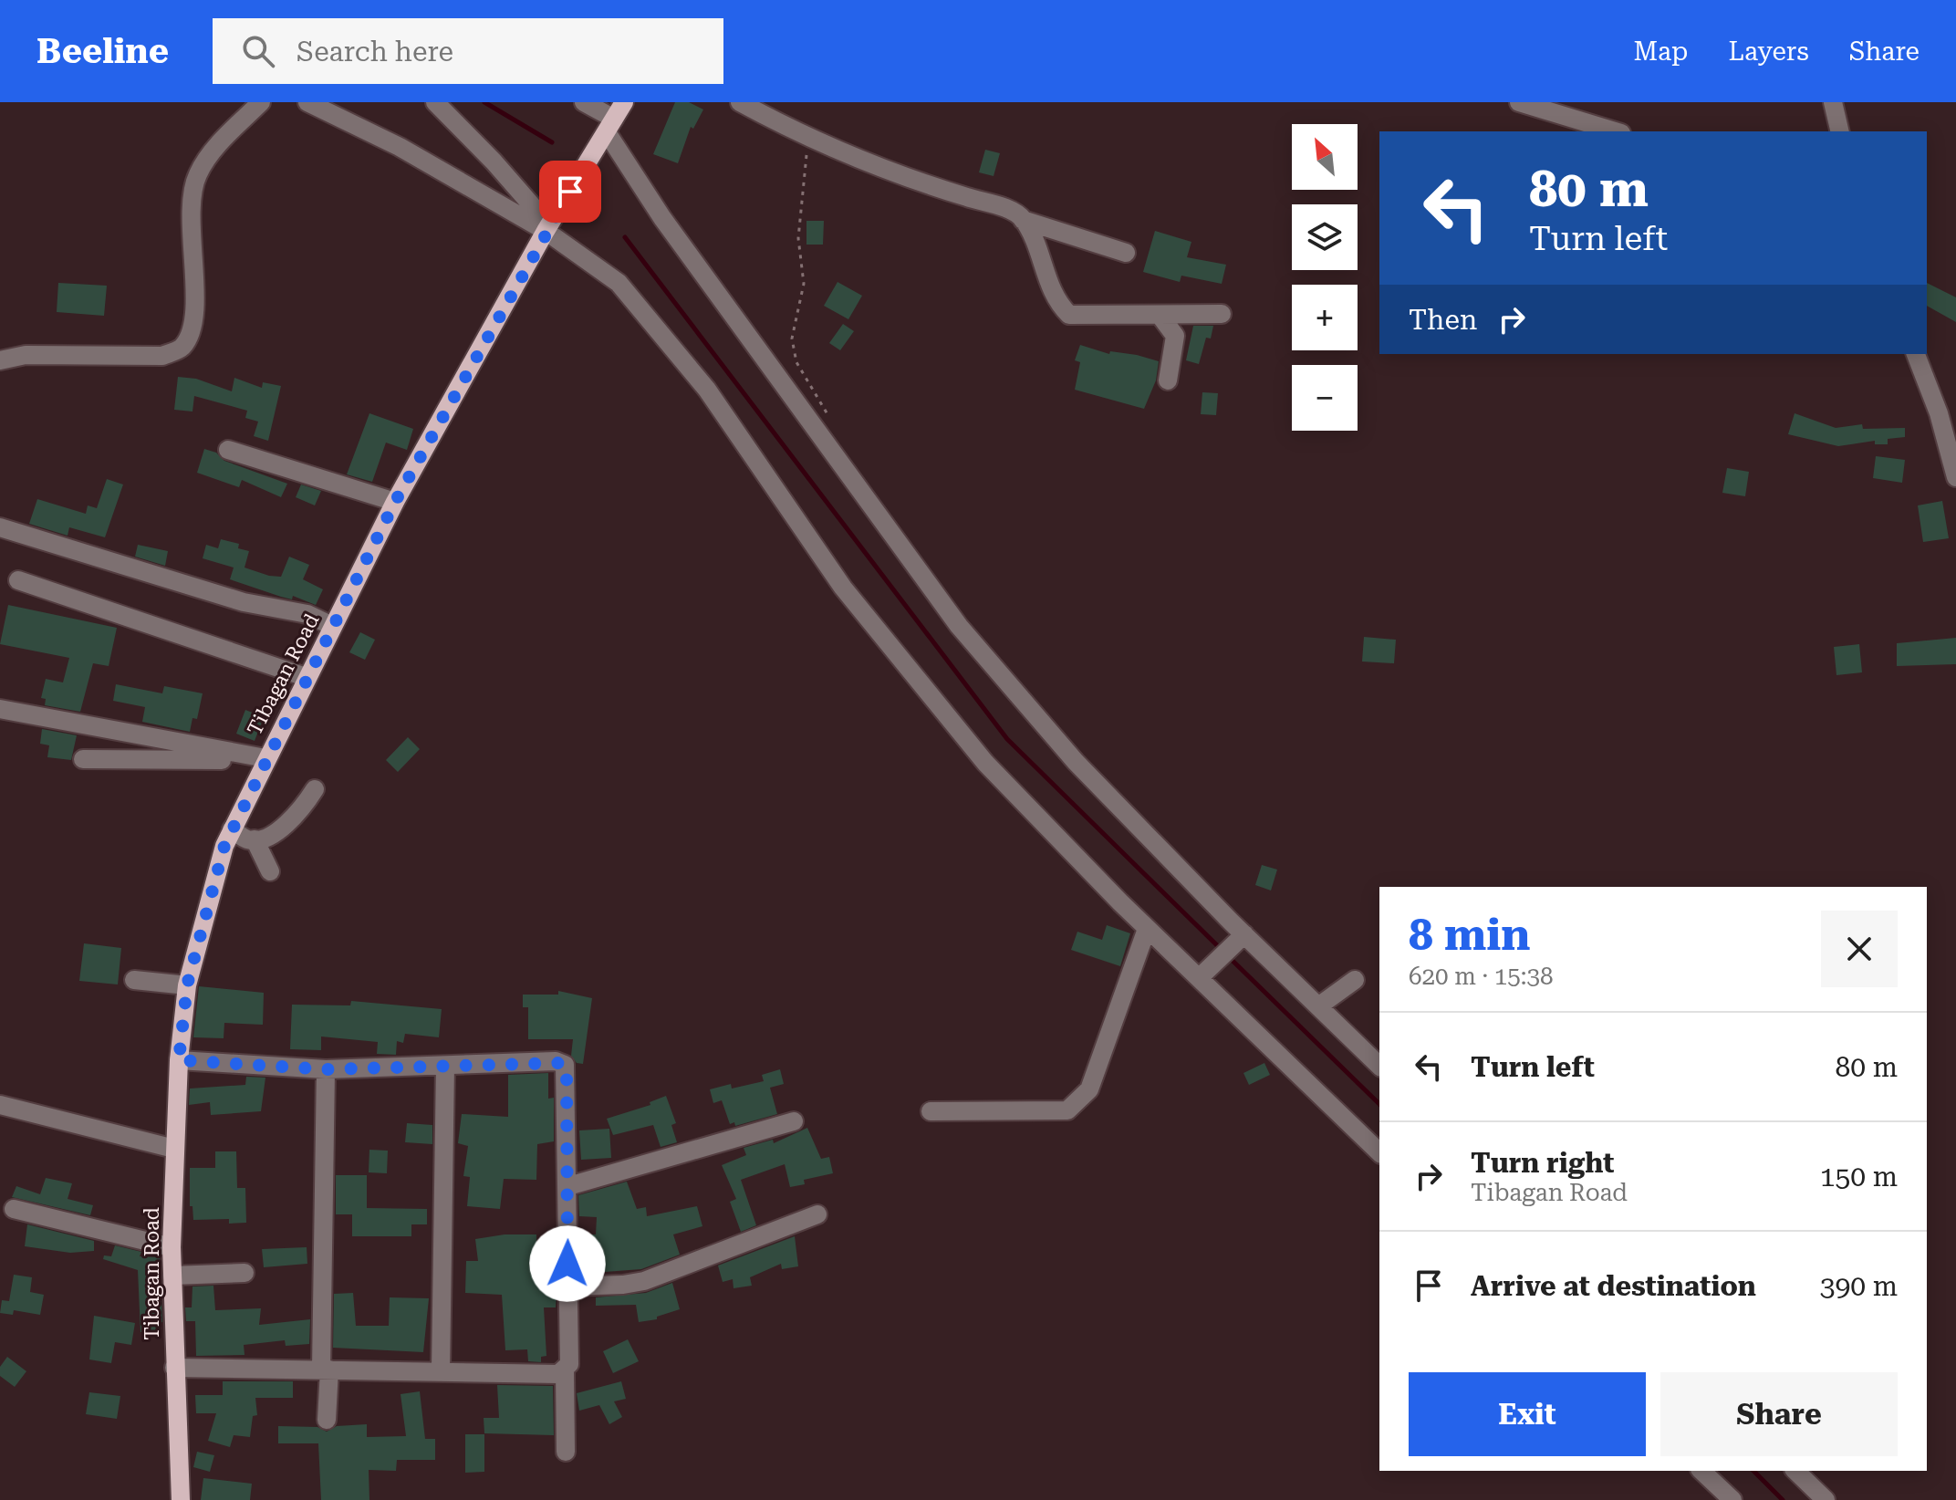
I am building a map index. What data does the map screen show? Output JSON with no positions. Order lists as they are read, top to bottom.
{
  "streets": {
    "main road": ["Tibagan Road"]
  },
  "north": "top left",
  "page": {
    "header": "Beeline",
    "search": "Search here",
    "nav": ["Map", "Layers", "Share"],
    "map_buttons": ["+", "−"],
    "turn": ["80 m", "Turn left"],
    "then": "Then",
    "heading": ["8 min", "620 m · 15:38"],
    "list": [
      {
        "name": "Turn left",
        "value": "80 m"
      },
      {
        "name": "Turn right",
        "note": "Tibagan Road",
        "value": "150 m"
      },
      {
        "name": "Arrive at destination",
        "value": "390 m"
      }
    ],
    "buttons": ["Exit", "Share"]
  }
}
